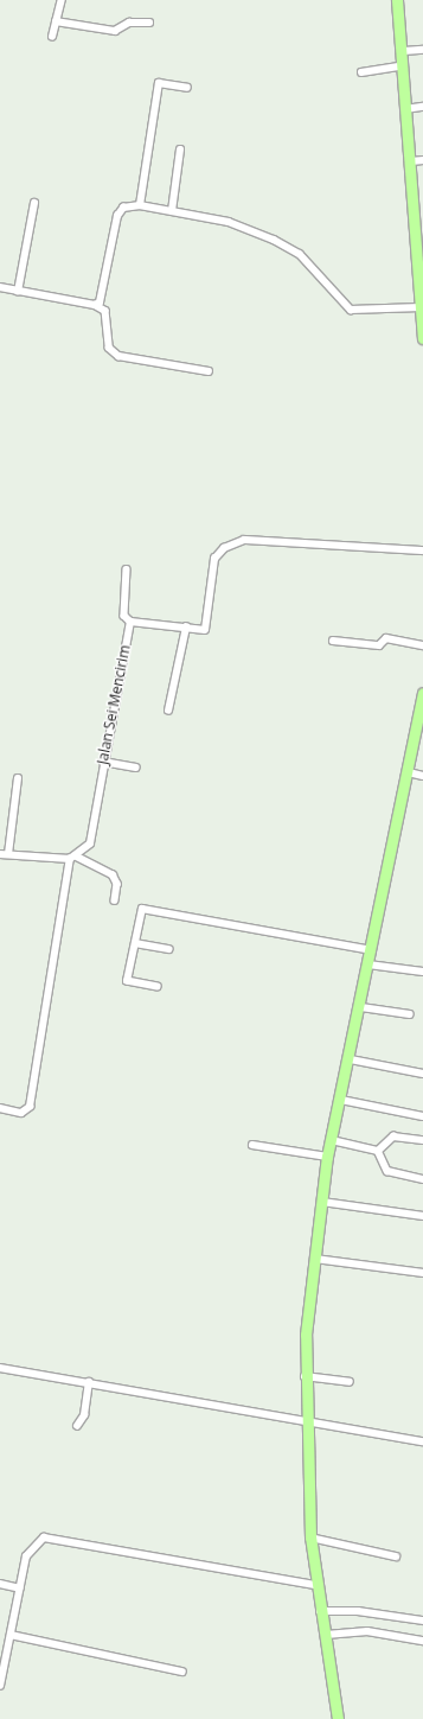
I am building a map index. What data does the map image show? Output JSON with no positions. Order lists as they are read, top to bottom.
{
  "streets": {
    "street": ["Jalan Sei Mencirim"]
  }
}
